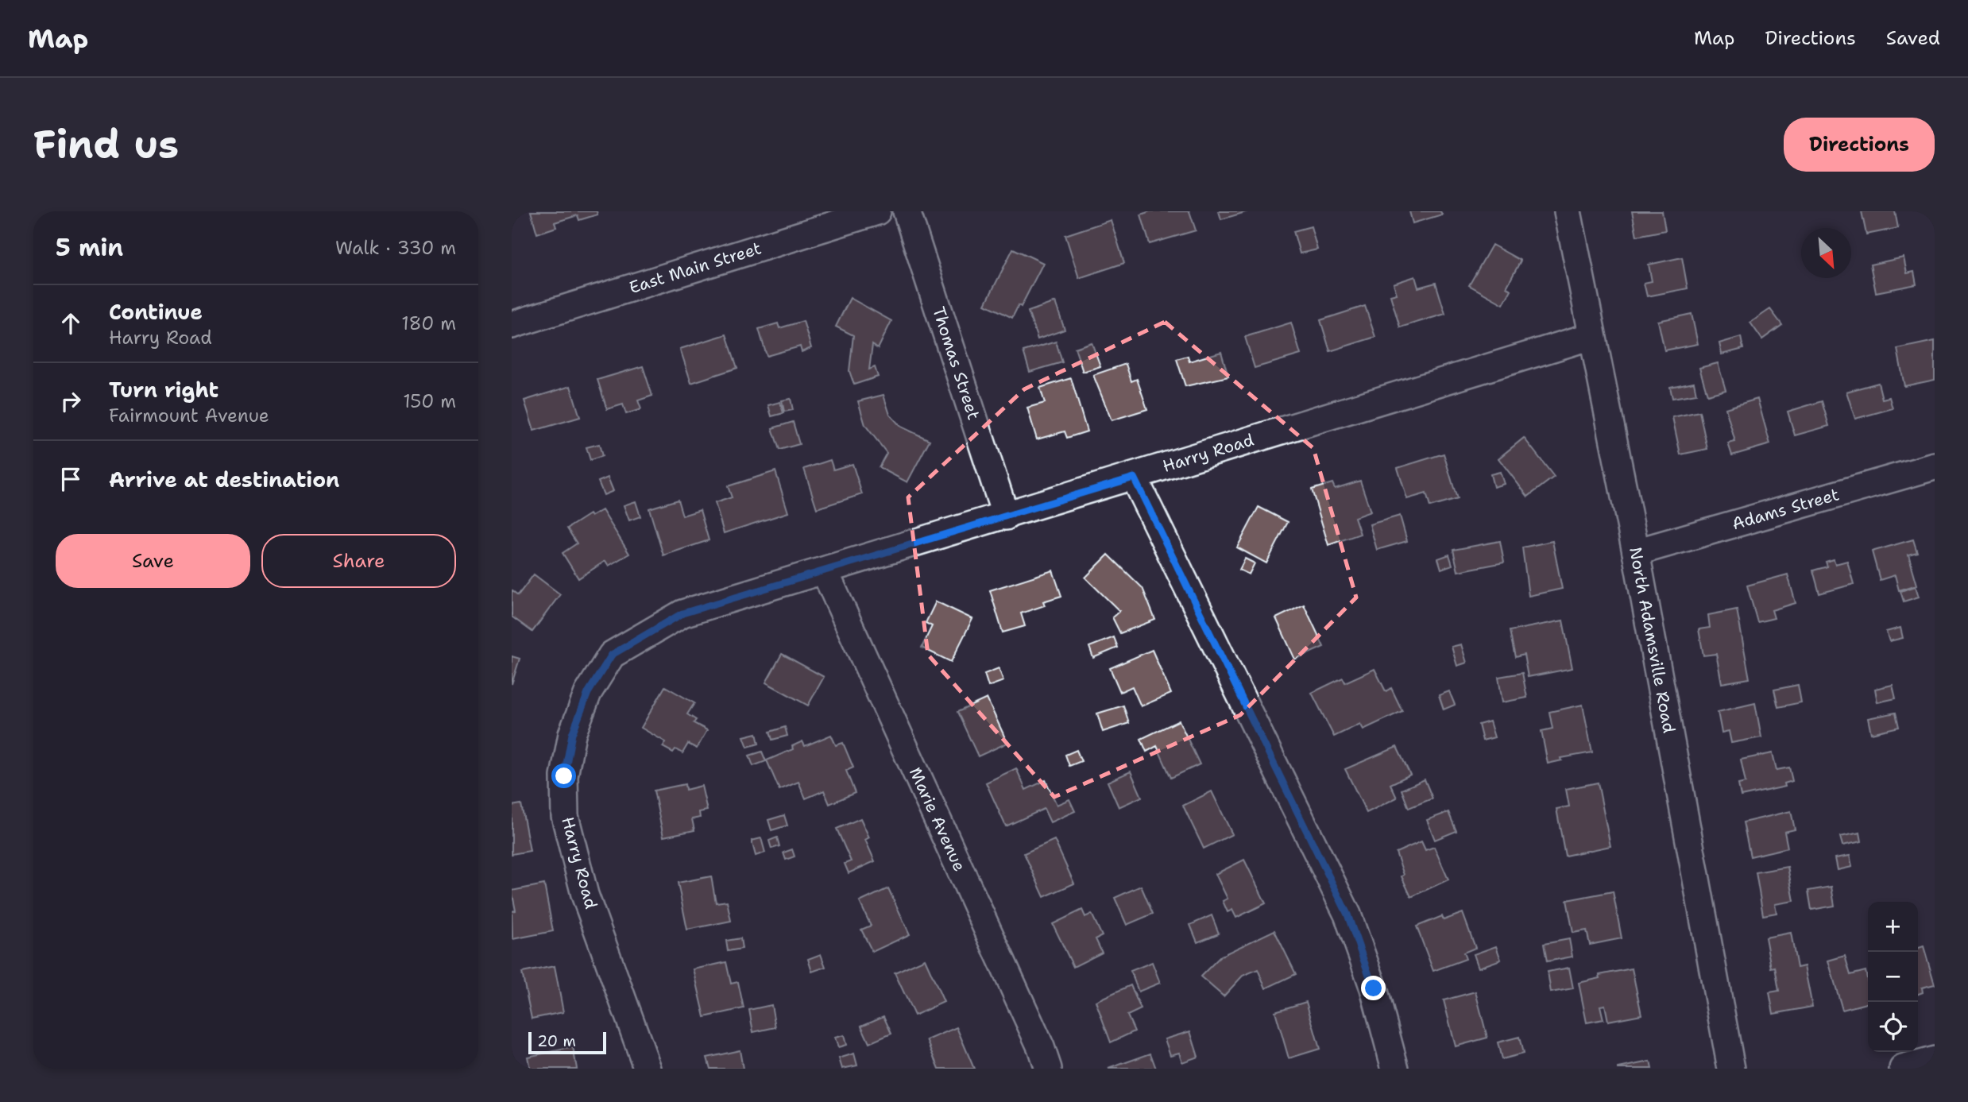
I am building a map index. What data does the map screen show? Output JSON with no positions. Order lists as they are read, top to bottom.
{
  "streets": {
    "street": [
      "East Main Street",
      "Thomas Street",
      "Harry Road",
      "Adams Street",
      "North Adamsville Road",
      "Marie Avenue"
    ]
  },
  "crossings": [
    ["Thomas Street", "Harry Road"],
    ["Harry Road", "North Adamsville Road"],
    ["Harry Road", "Marie Avenue"],
    ["Adams Street", "North Adamsville Road"]
  ],
  "scale_bar": "20 m",
  "north": "bottom right",
  "page": {
    "header": "Map",
    "nav": ["Map", "Directions", "Saved"],
    "buttons": [
      "Directions",
      ["Save", "Share"]
    ],
    "title": "Find us",
    "heading": ["5 min", "Walk · 330 m"],
    "list": [
      ["Continue", "Harry Road", "180 m"],
      ["Turn right", "Fairmount Avenue", "150 m"],
      "Arrive at destination"
    ],
    "map_buttons": ["+", "−"],
    "scale": "20 m"
  }
}
